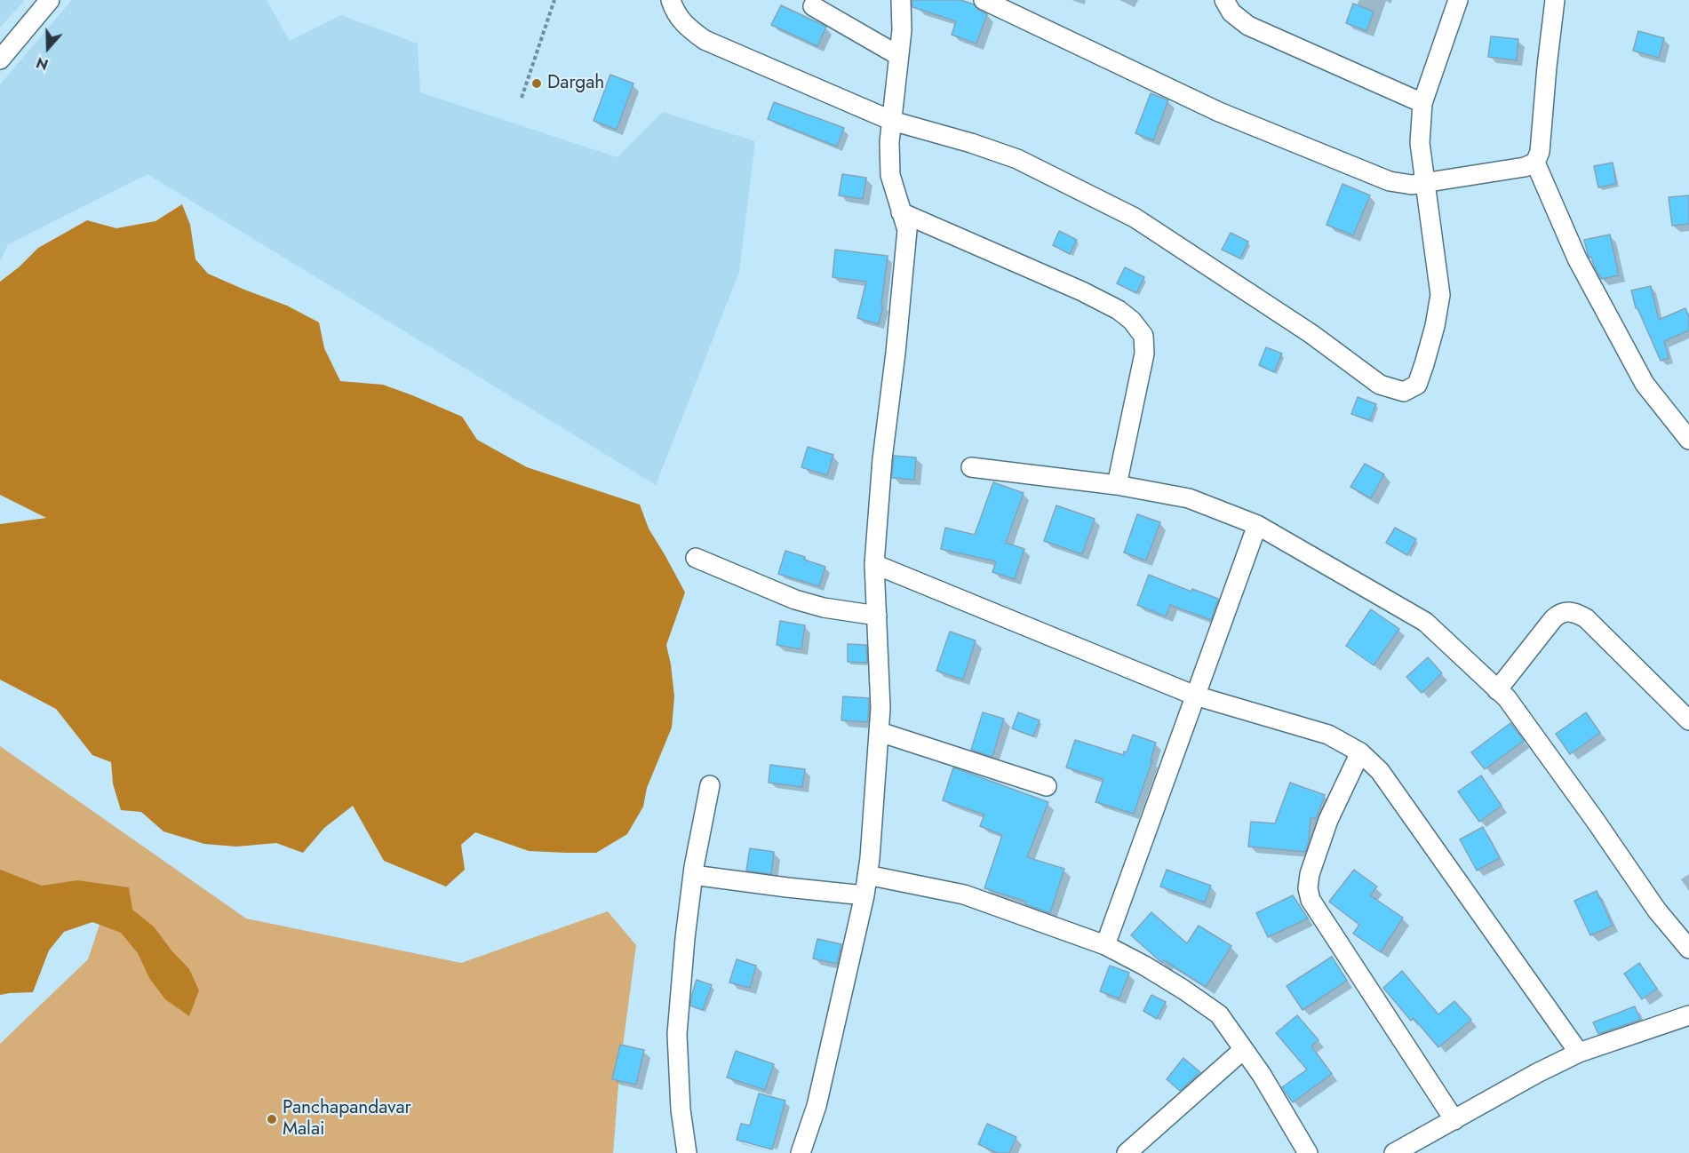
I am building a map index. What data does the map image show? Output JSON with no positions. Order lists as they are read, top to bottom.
{
  "places": ["Dargah", "Panchapandavar Malai"],
  "north": "bottom"
}
